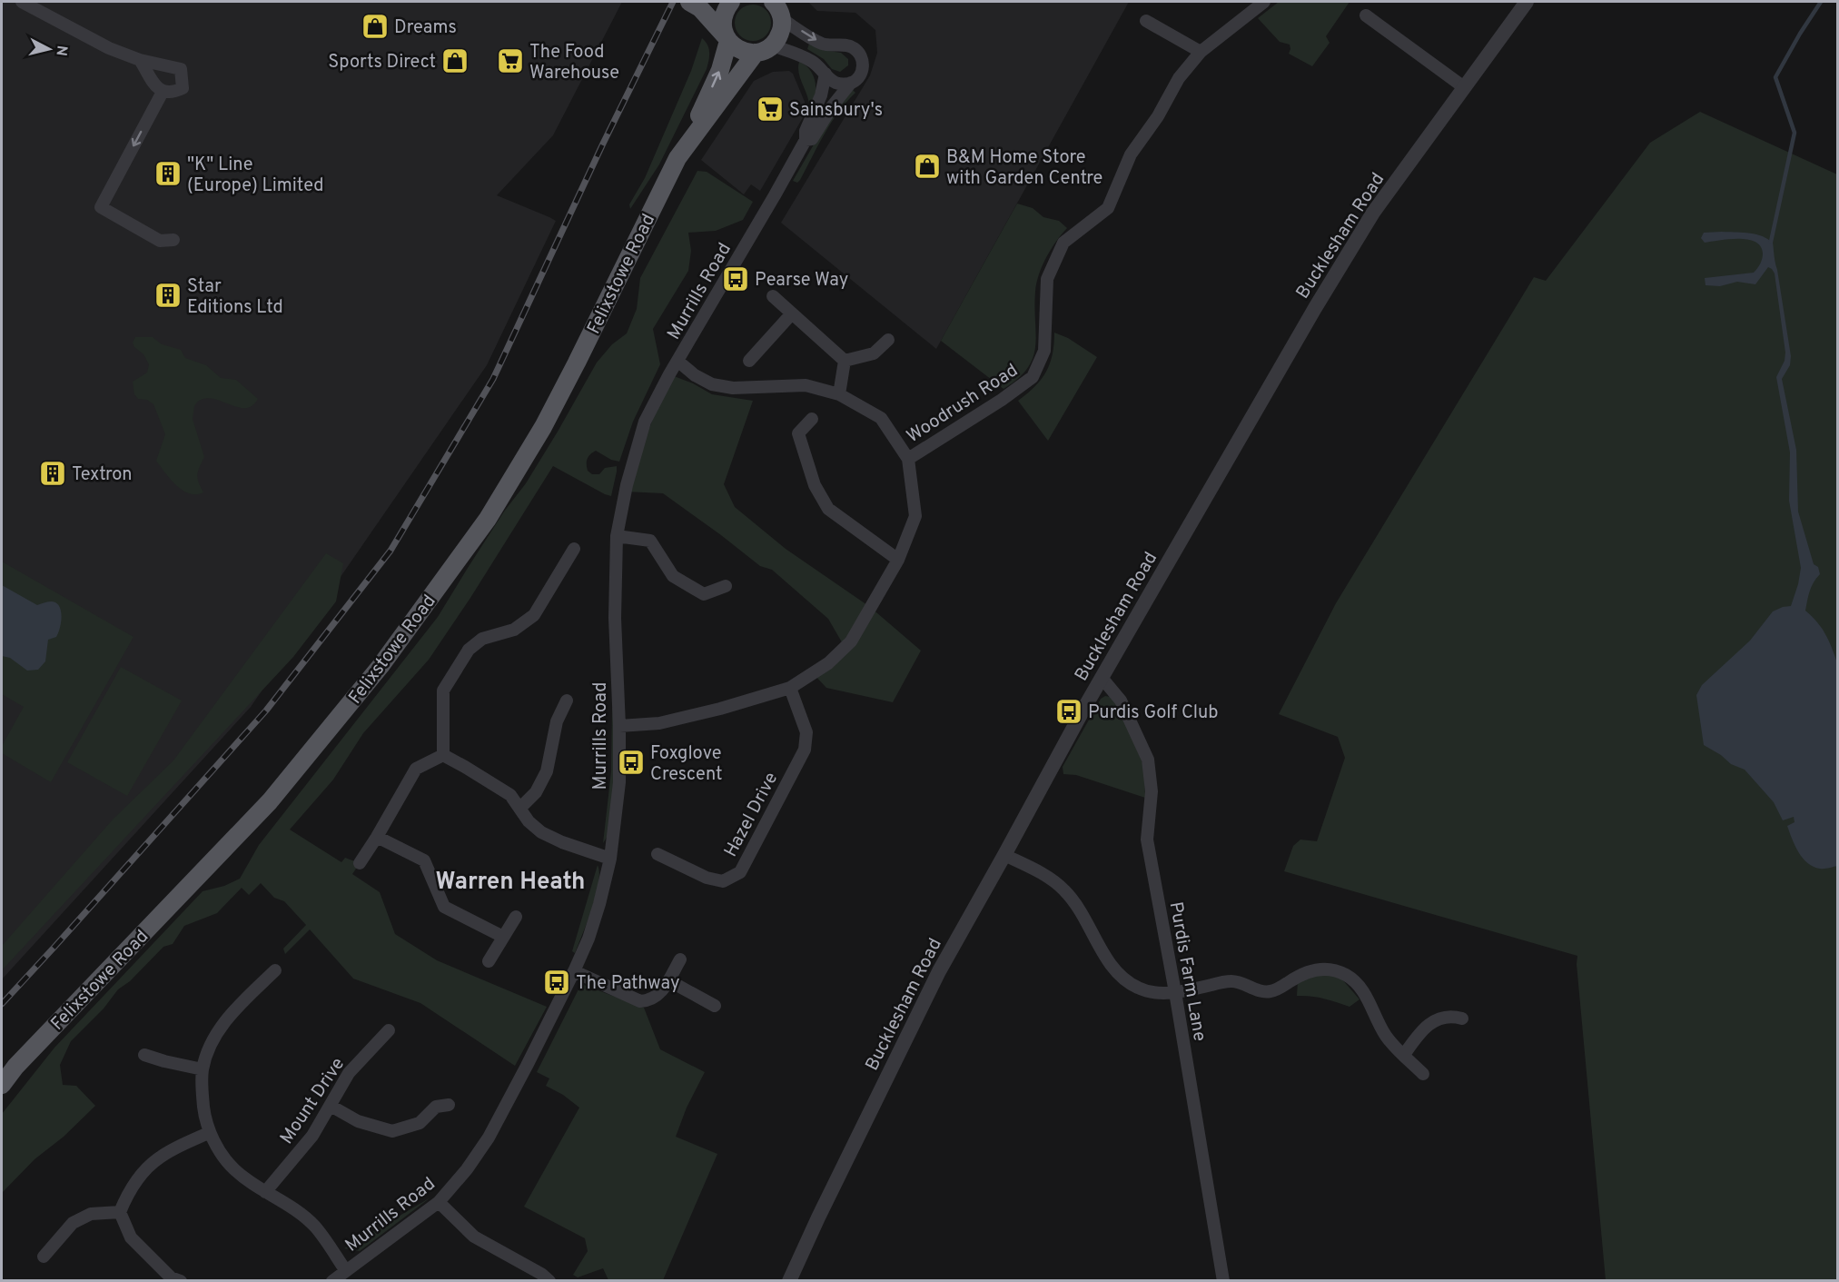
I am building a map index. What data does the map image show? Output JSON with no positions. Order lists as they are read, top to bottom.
{
  "streets": {
    "main road": ["Felixstowe Road"],
    "street": [
      "Bucklesham Road",
      "Murrills Road",
      "Woodrush Road",
      "Hazel Drive",
      "Purdis Farm Lane",
      "Mount Drive"
    ]
  },
  "crossings": [
    ["Bucklesham Road", "Purdis Farm Lane"]
  ],
  "districts": ["Warren Heath"],
  "places": {
    "shop": ["Dreams", "Sports Direct", "B&M Home Store with Garden Centre"],
    "supermarket": ["The Food Warehouse", "Sainsbury's"],
    "building": ["\"K\" Line (Europe) Limited", "Star Editions Ltd", "Textron"],
    "bus stop": [
      "Pearse Way",
      "Purdis Golf Club",
      "Foxglove Crescent",
      "The Pathway"
    ]
  },
  "north": "right"
}
